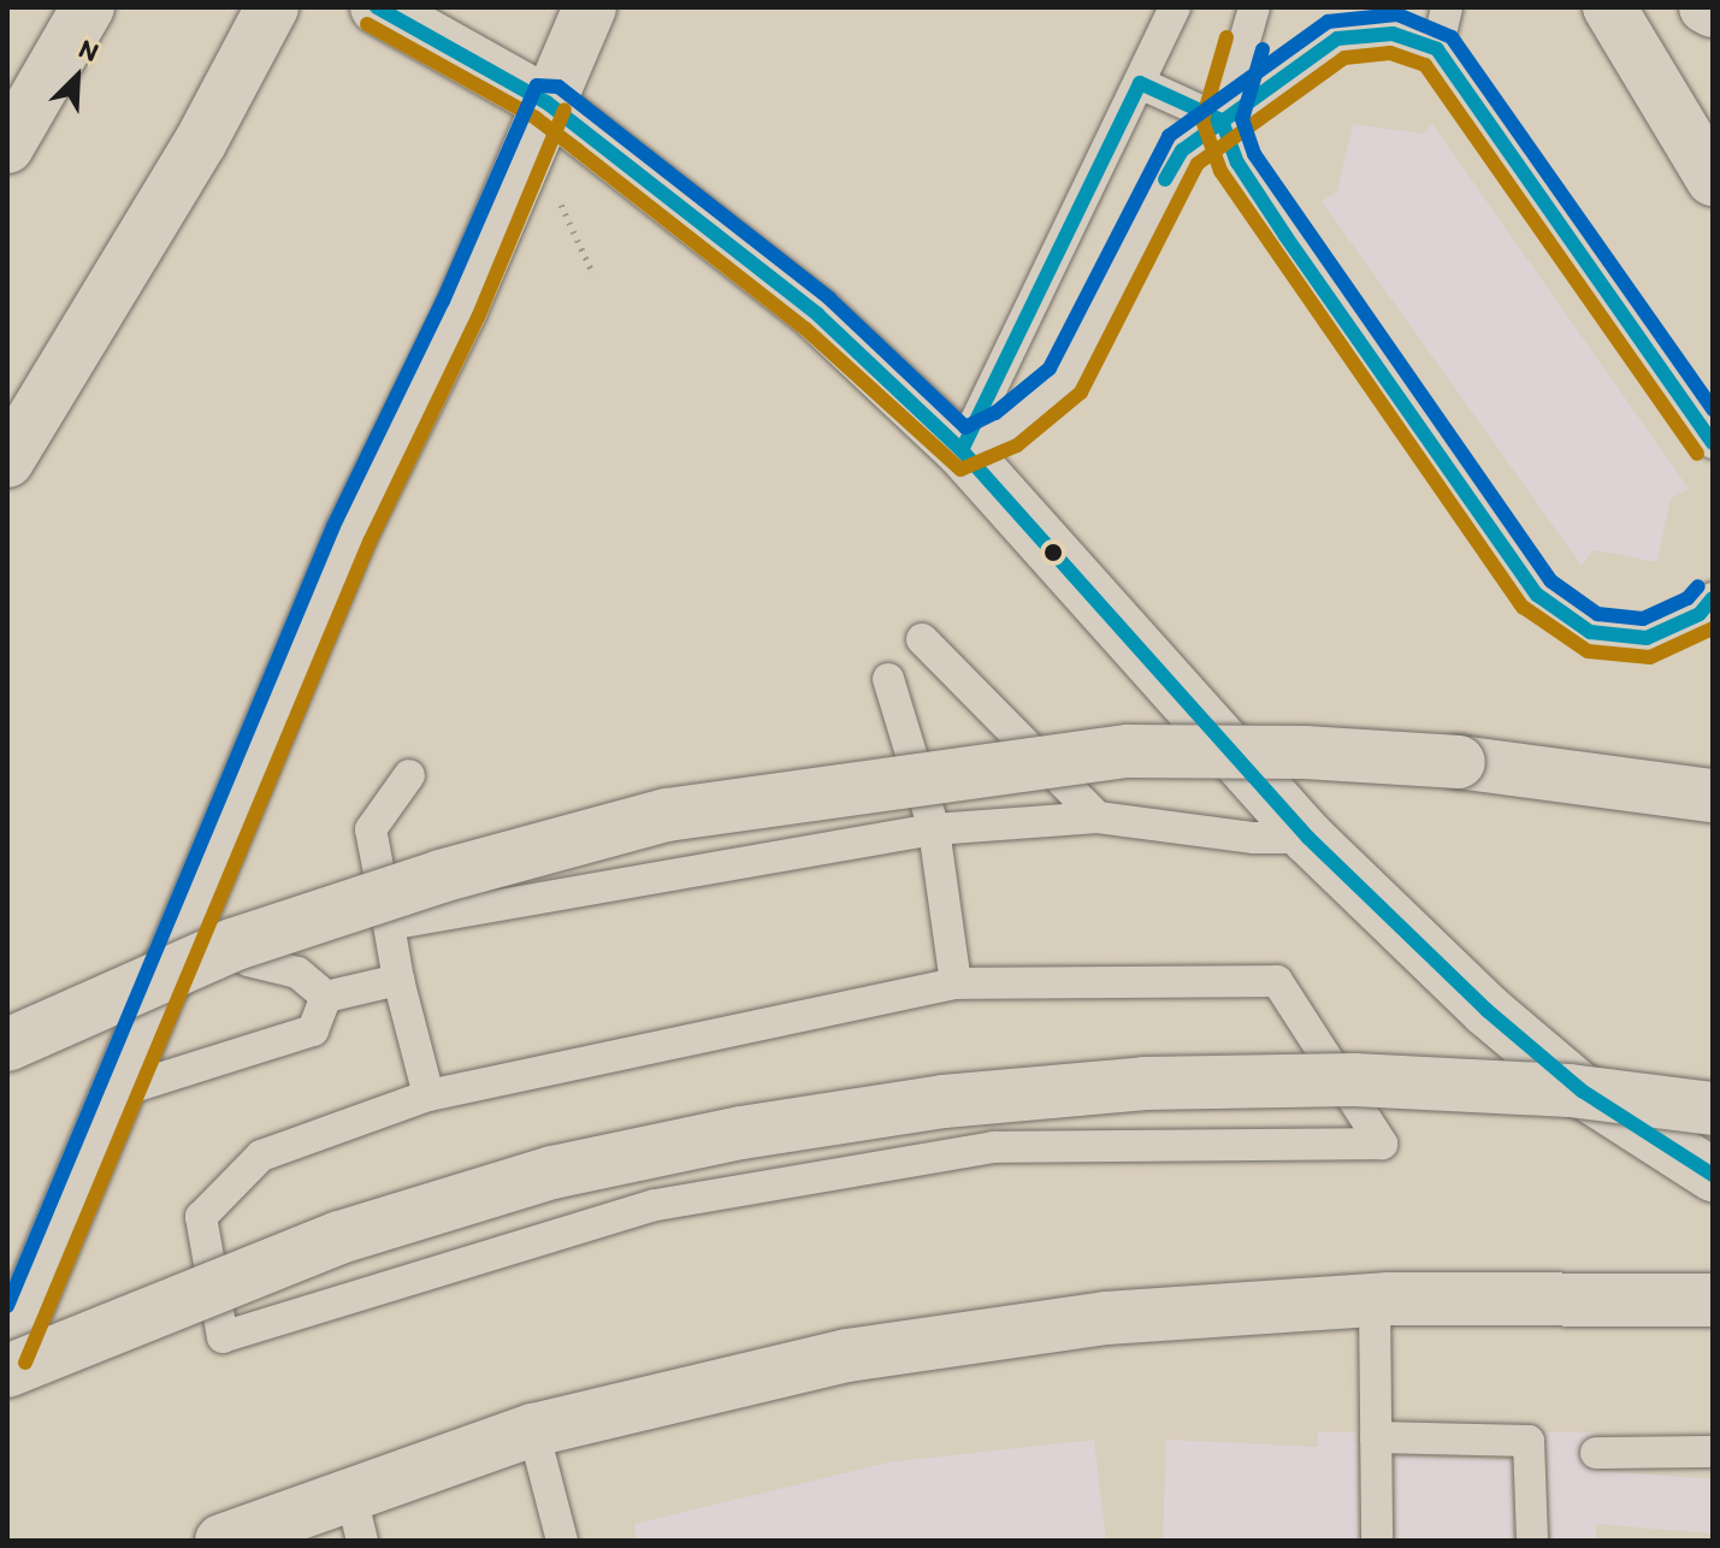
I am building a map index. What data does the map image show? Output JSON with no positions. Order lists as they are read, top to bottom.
{
  "north": "top right"
}
